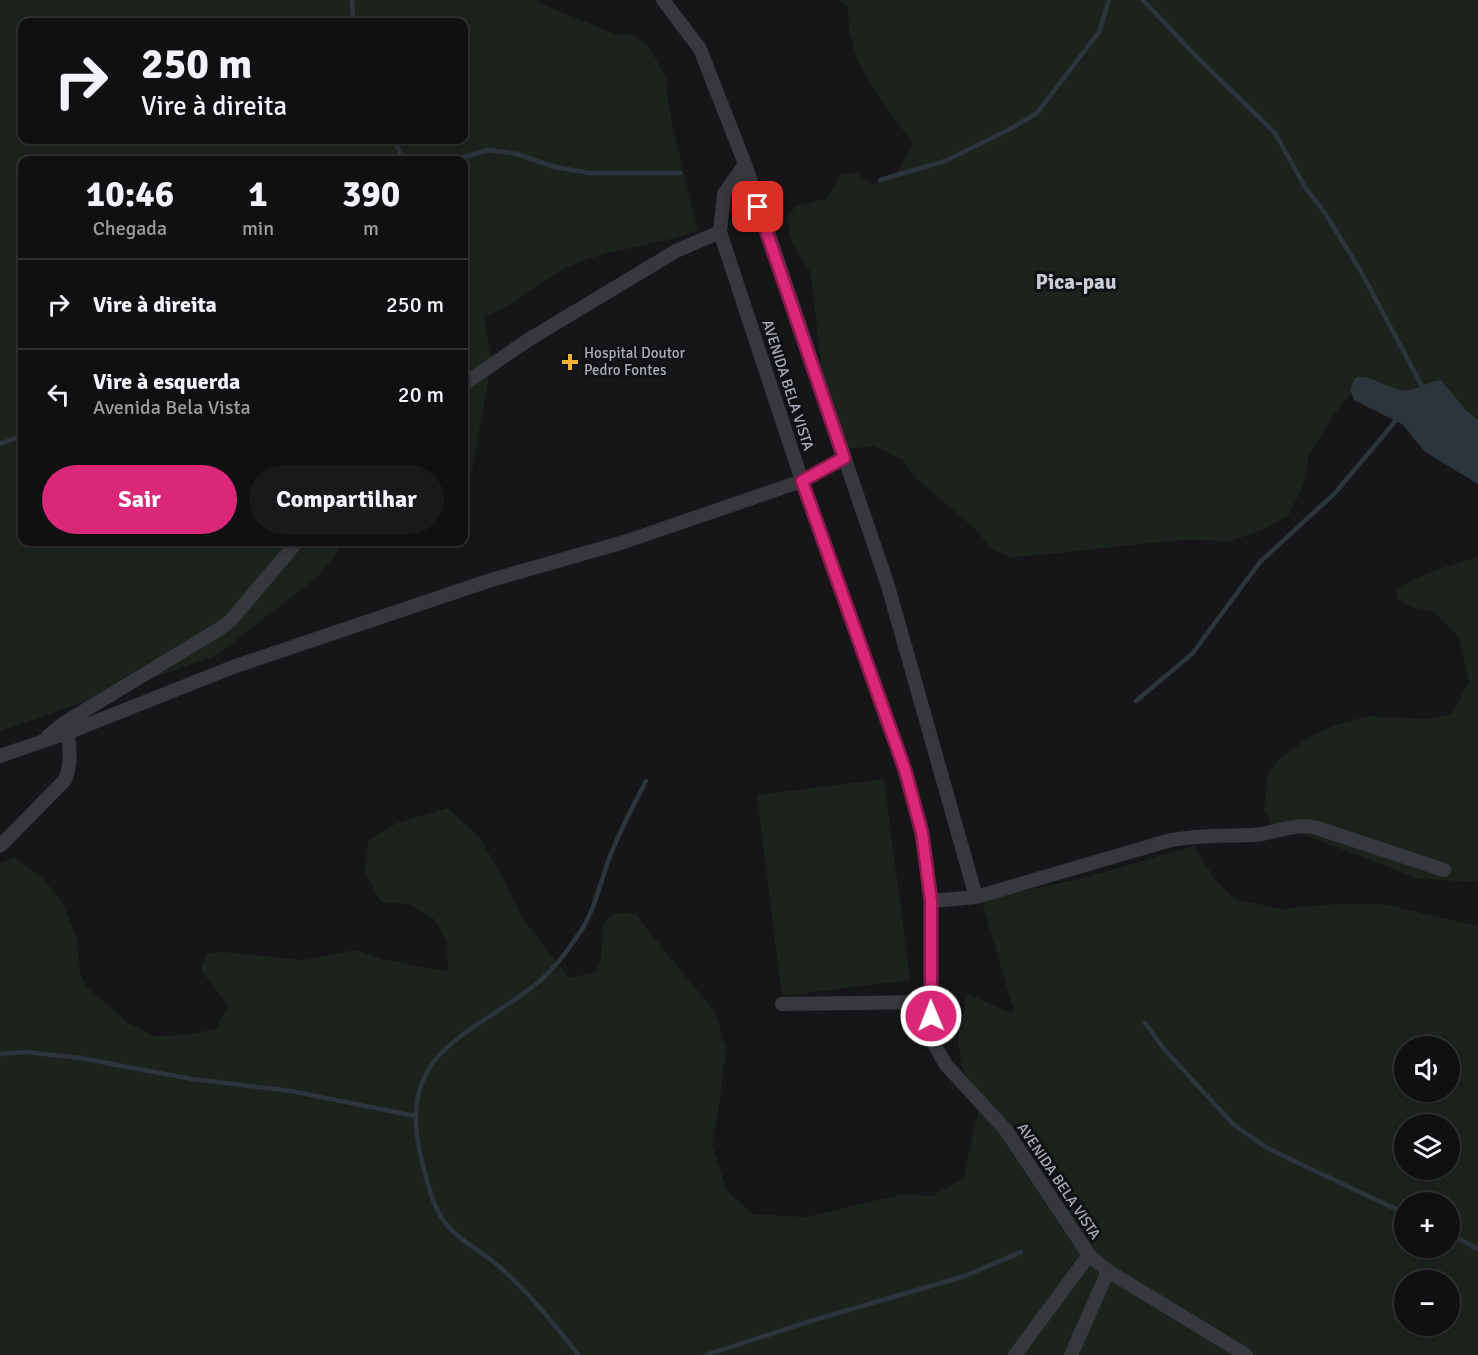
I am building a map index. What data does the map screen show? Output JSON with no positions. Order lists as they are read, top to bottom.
{
  "streets": {
    "street": ["AVENIDA BELA VISTA"]
  },
  "districts": ["Pica-pau"],
  "places": {
    "health": ["Hospital Doutor Pedro Fontes"]
  },
  "page": {
    "turn": ["250 m", "Vire à direita"],
    "eta": [
      "10:46",
      "Chegada",
      "1",
      "min",
      "390",
      "m"
    ],
    "list": [
      {
        "name": "Vire à direita",
        "value": "250 m"
      },
      {
        "name": "Vire à esquerda",
        "note": "Avenida Bela Vista",
        "value": "20 m"
      }
    ],
    "buttons": ["Sair", "Compartilhar"],
    "map_buttons": ["+", "−"]
  }
}
